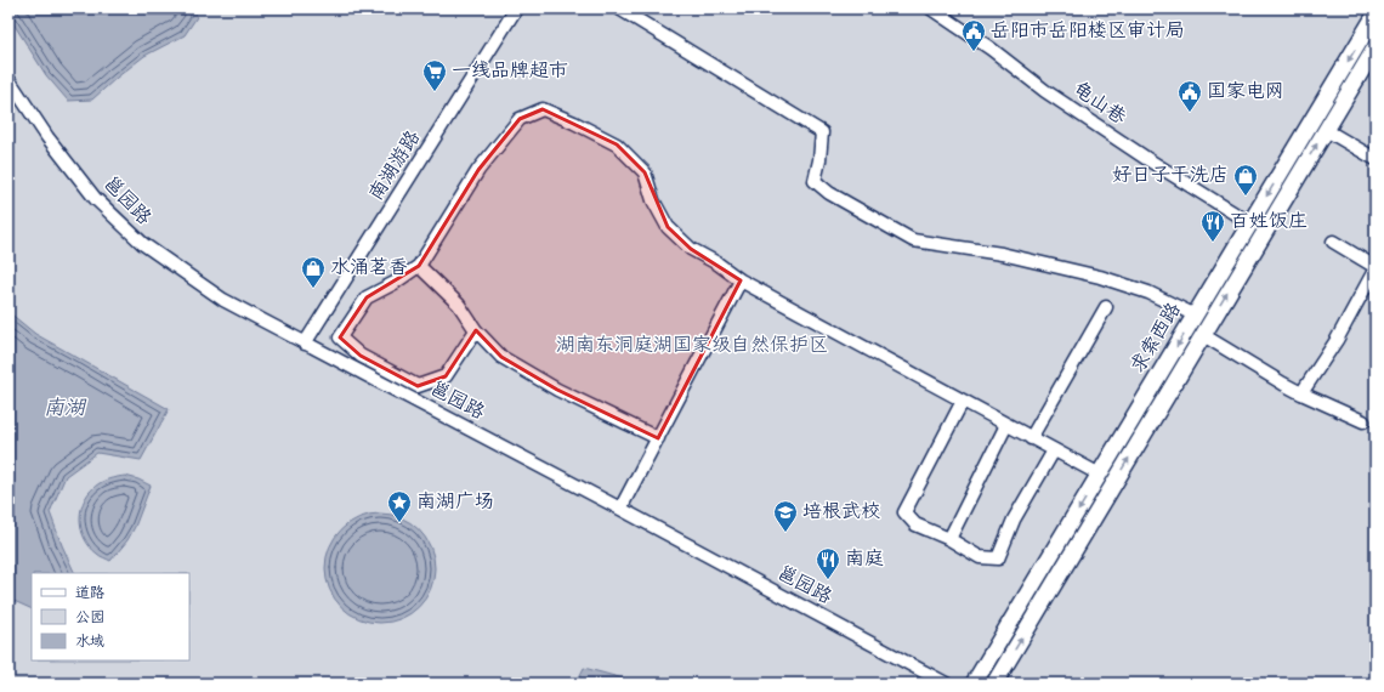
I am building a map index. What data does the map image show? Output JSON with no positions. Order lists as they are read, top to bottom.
{
  "streets": {
    "main road": ["求索西路"],
    "street": ["龟山巷", "南湖游路", "邕园路"]
  },
  "crossings": [
    ["龟山巷", "求索西路"],
    ["南湖游路", "邕园路"]
  ],
  "water": ["南湖"],
  "parks": ["湖南东洞庭湖国家级自然保护区"],
  "places": {
    "public building": ["岳阳市岳阳楼区审计局", "国家电网"],
    "supermarket": ["一线品牌超市"],
    "shop": ["好日子干洗店", "水涌茗香"],
    "restaurant": ["百姓饭庄", "南庭"],
    "place": ["南湖广场"],
    "school or university": ["培根武校"]
  },
  "legend": ["道路", "公园", "水域"]
}
